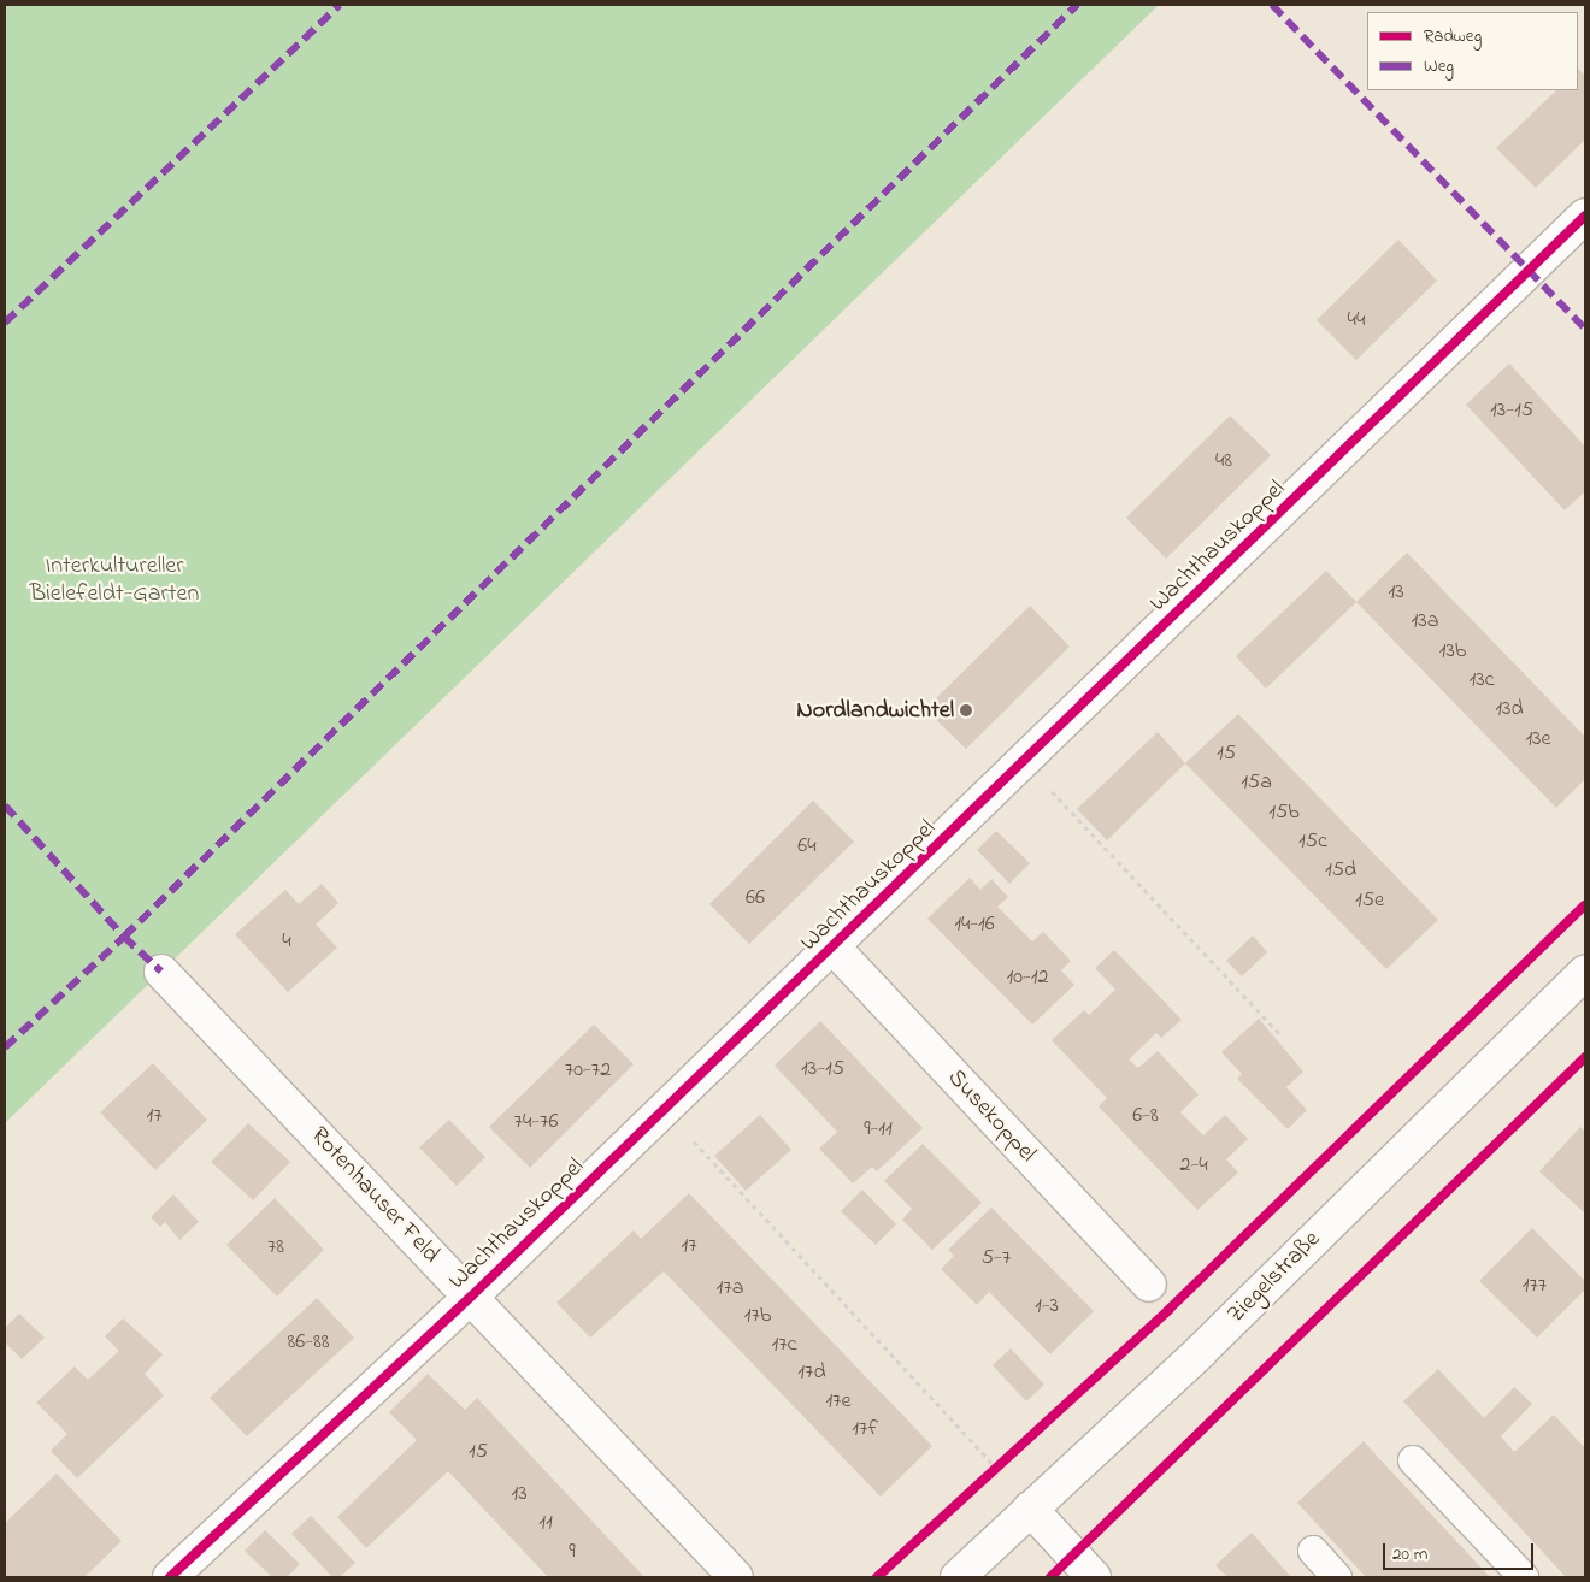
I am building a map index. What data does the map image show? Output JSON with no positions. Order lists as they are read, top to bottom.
{
  "streets": {
    "street": [
      "Wachthauskoppel",
      "Susekoppel",
      "Rotenhauser Feld",
      "Ziegelstraße"
    ]
  },
  "crossings": [
    ["Wachthauskoppel", "Susekoppel"],
    ["Wachthauskoppel", "Rotenhauser Feld"]
  ],
  "parks": ["Interkultureller Bielefeldt-Garten"],
  "places": ["Nordlandwichtel"],
  "house_numbers": [
    "44",
    "13-15",
    "48",
    "13",
    "13a",
    "13b",
    "13c",
    "13d",
    "13e",
    "15",
    "15a",
    "15b",
    "15c",
    "64",
    "15d",
    "66",
    "15e",
    "14-16",
    "4",
    "10-12",
    "13-15",
    "70-72",
    "17",
    "6-8",
    "74-76",
    "9-11",
    "2-4",
    "17",
    "78",
    "5-7",
    "177",
    "17a",
    "1-3",
    "17b",
    "86-88",
    "17c",
    "17d",
    "17e",
    "17f",
    "15",
    "13",
    "11",
    "9"
  ],
  "legend": ["Radweg", "Weg"],
  "scale_bar": "20 m"
}
